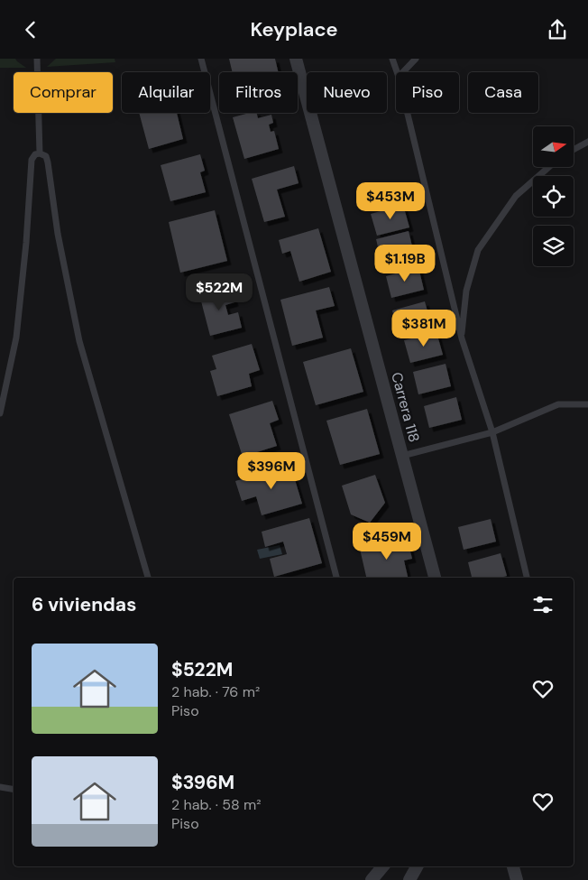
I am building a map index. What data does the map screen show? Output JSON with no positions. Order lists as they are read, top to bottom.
{
  "streets": {
    "street": ["Carrera 118"]
  },
  "north": "right",
  "page": {
    "header": "Keyplace",
    "chip": [
      "Comprar",
      "Alquilar",
      "Filtros",
      "Nuevo",
      "Piso",
      "Casa"
    ],
    "price": [
      "$453M",
      "$1.19B",
      "$522M",
      "$381M",
      "$396M",
      "$459M"
    ],
    "heading": "6 viviendas",
    "list": [
      {
        "name": "$522M",
        "note": "2 hab. · 76 m² · Piso"
      },
      {
        "name": "$396M",
        "note": "2 hab. · 58 m² · Piso"
      }
    ]
  }
}
